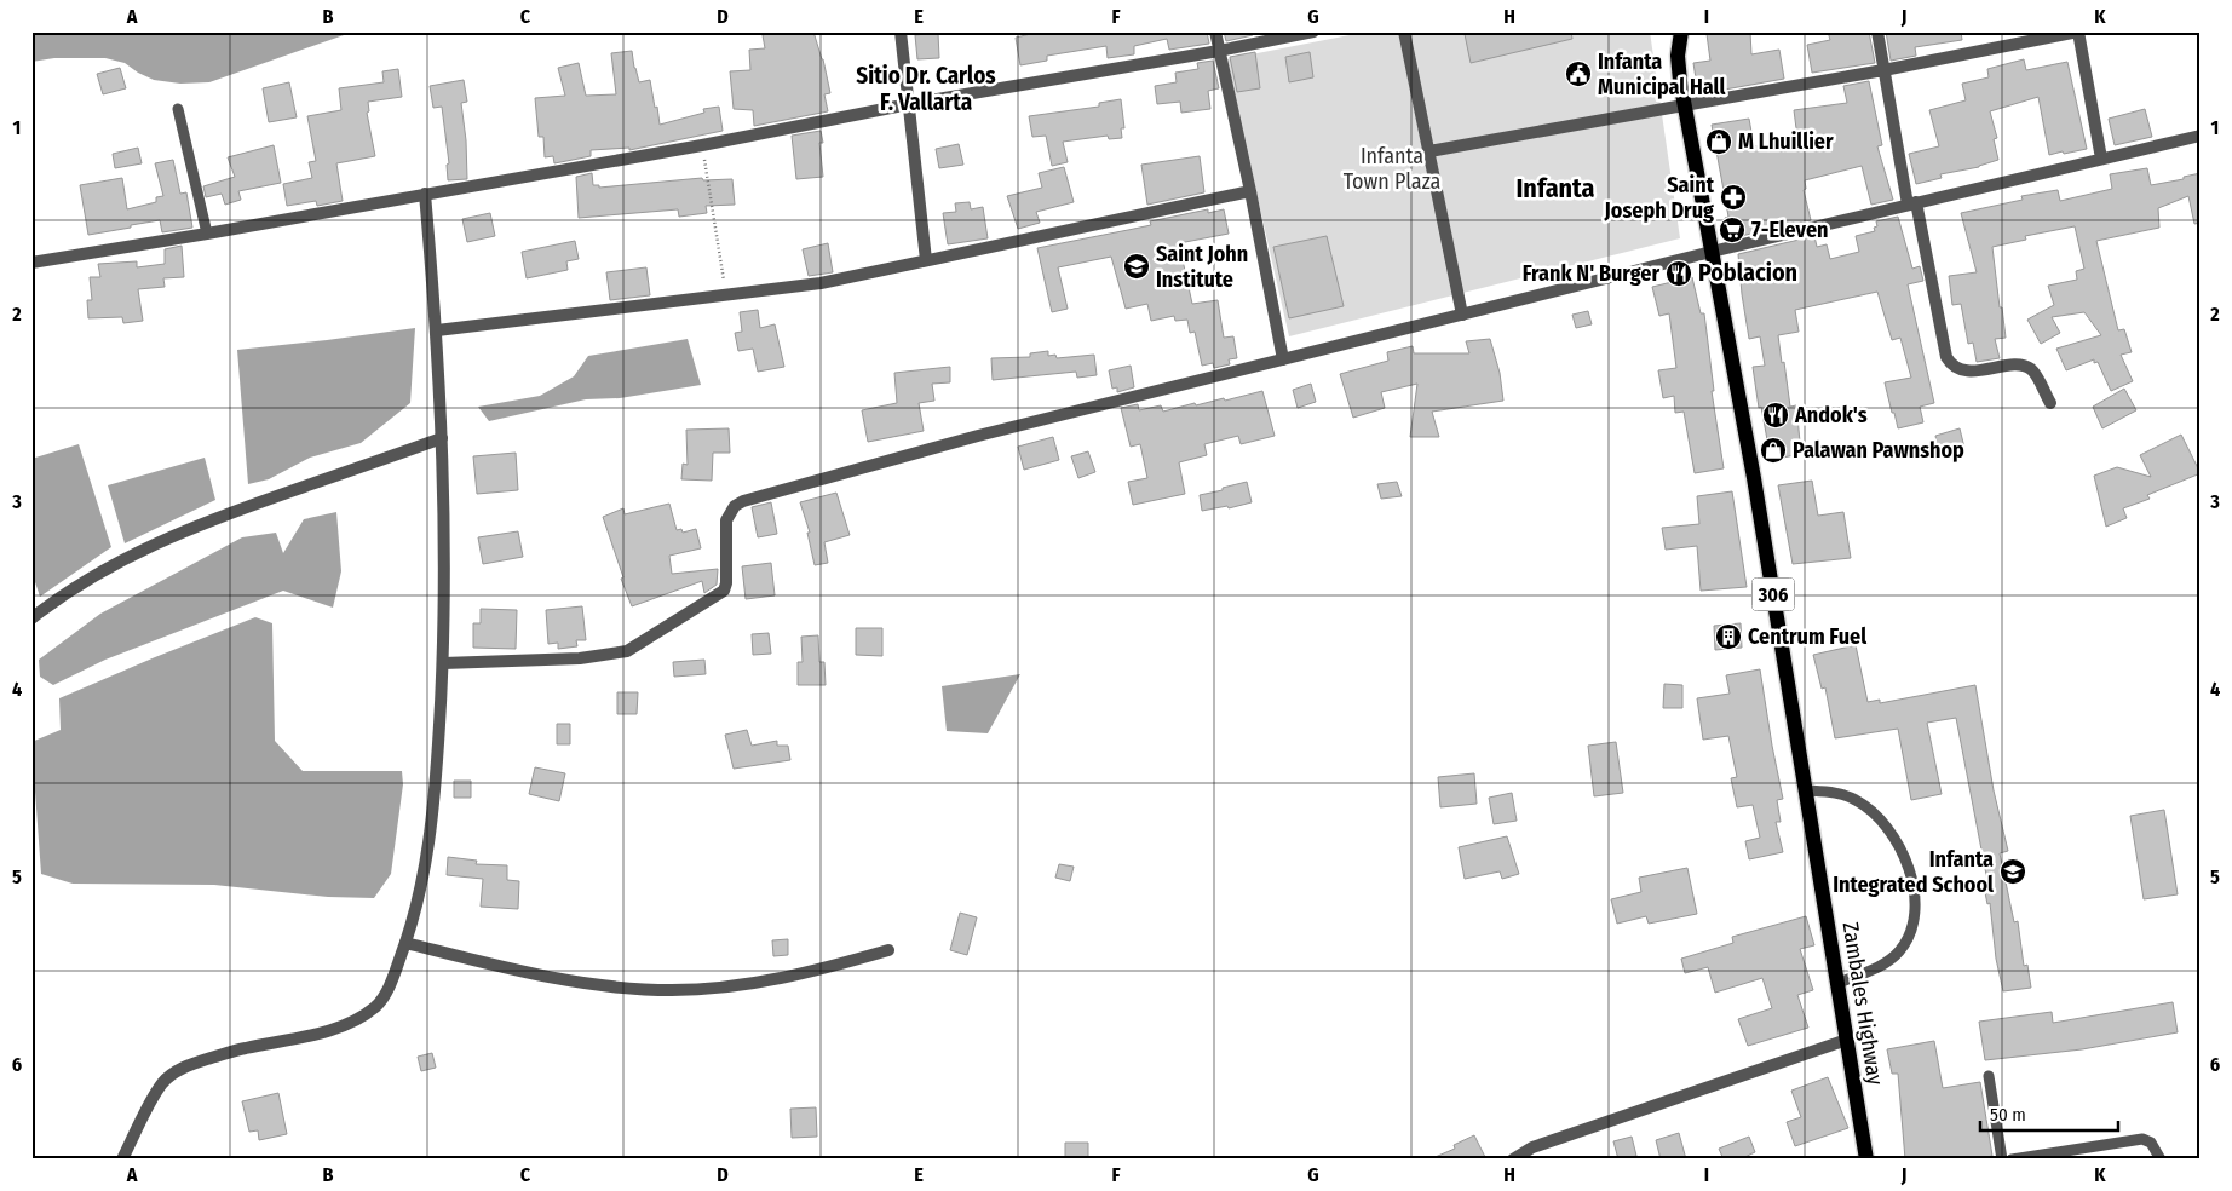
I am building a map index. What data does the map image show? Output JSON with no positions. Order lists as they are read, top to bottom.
{
  "streets": {
    "main road": ["306", "Zambales Highway"]
  },
  "districts": ["Sitio Dr. Carlos F. Vallarta", "Infanta", "Poblacion"],
  "parks": ["Infanta Town Plaza"],
  "places": {
    "public building": ["Infanta Municipal Hall"],
    "shop": ["M Lhuillier", "Palawan Pawnshop"],
    "pharmacy": ["Saint Joseph Drug"],
    "supermarket": ["7-Eleven"],
    "school or university": ["Saint John Institute", "Infanta Integrated School"],
    "restaurant": ["Frank N' Burger", "Andok's"],
    "building": ["Centrum Fuel"]
  },
  "scale_bar": "50 m",
  "grid": {
    "columns": [
      "A",
      "B",
      "C",
      "D",
      "E",
      "F",
      "G",
      "H",
      "I",
      "J",
      "K"
    ],
    "rows": [
      "1",
      "2",
      "3",
      "4",
      "5",
      "6"
    ]
  }
}
